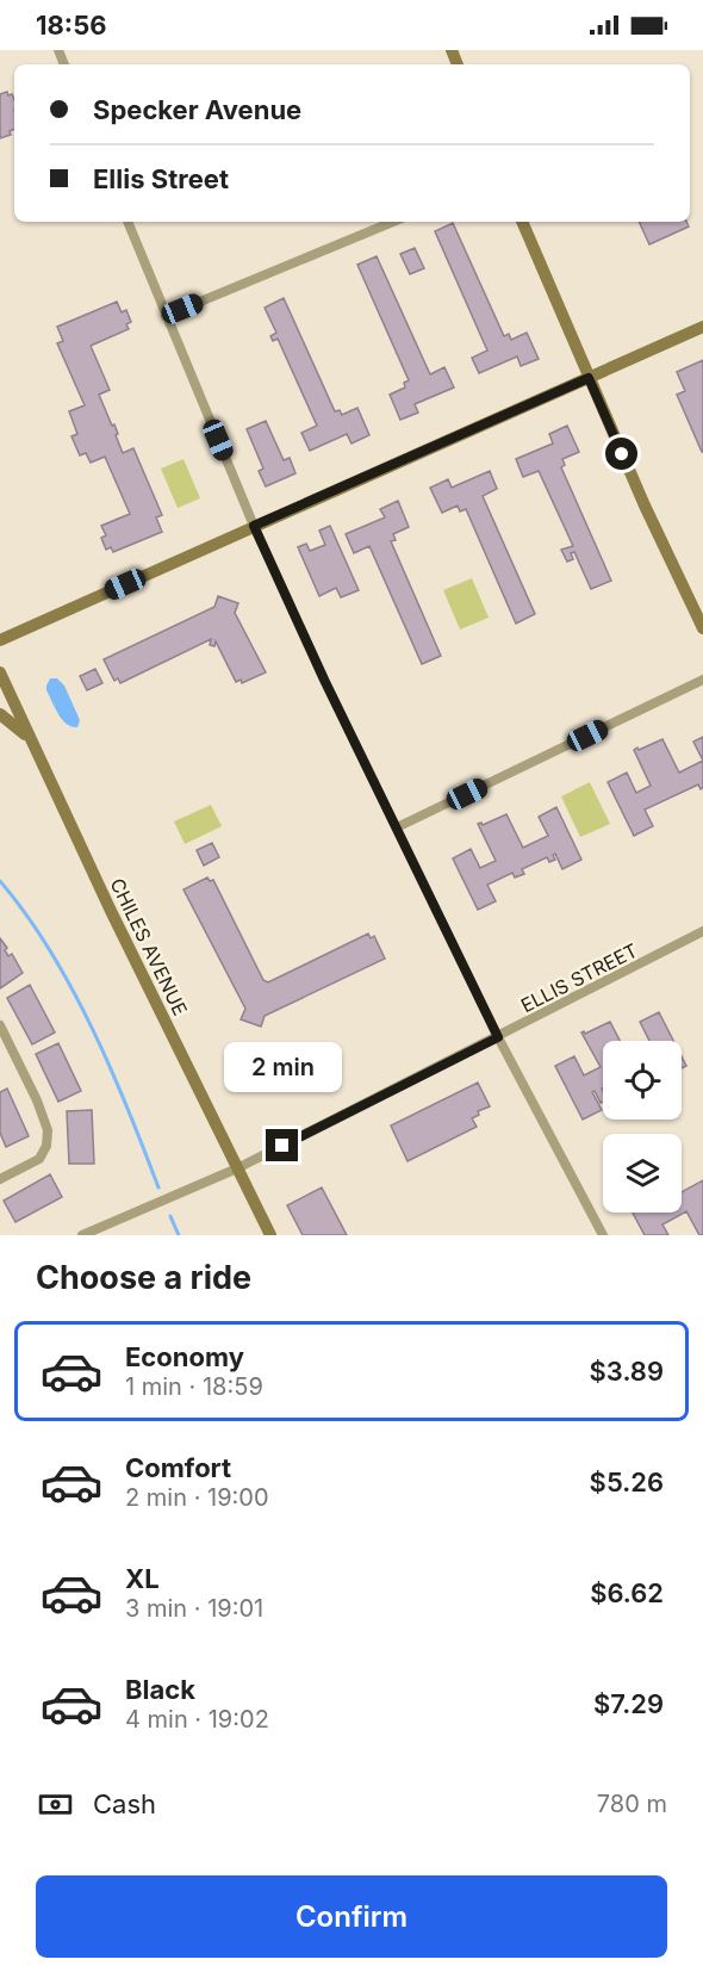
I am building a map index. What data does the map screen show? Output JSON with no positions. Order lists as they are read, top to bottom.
{
  "streets": {
    "street": ["CHILES AVENUE", "ELLIS STREET"]
  },
  "crossings": [
    ["CHILES AVENUE", "ELLIS STREET"]
  ],
  "page": {
    "status": "18:56",
    "banner": ["Specker Avenue", "Ellis Street"],
    "bubble": "2 min",
    "heading": "Choose a ride",
    "list": [
      {
        "name": "Economy",
        "note": "1 min · 18:59",
        "value": "$3.89"
      },
      {
        "name": "Comfort",
        "note": "2 min · 19:00",
        "value": "$5.26"
      },
      {
        "name": "XL",
        "note": "3 min · 19:01",
        "value": "$6.62"
      },
      {
        "name": "Black",
        "note": "4 min · 19:02",
        "value": "$7.29"
      }
    ],
    "pay": ["Cash", "780 m"],
    "buttons": "Confirm"
  }
}
